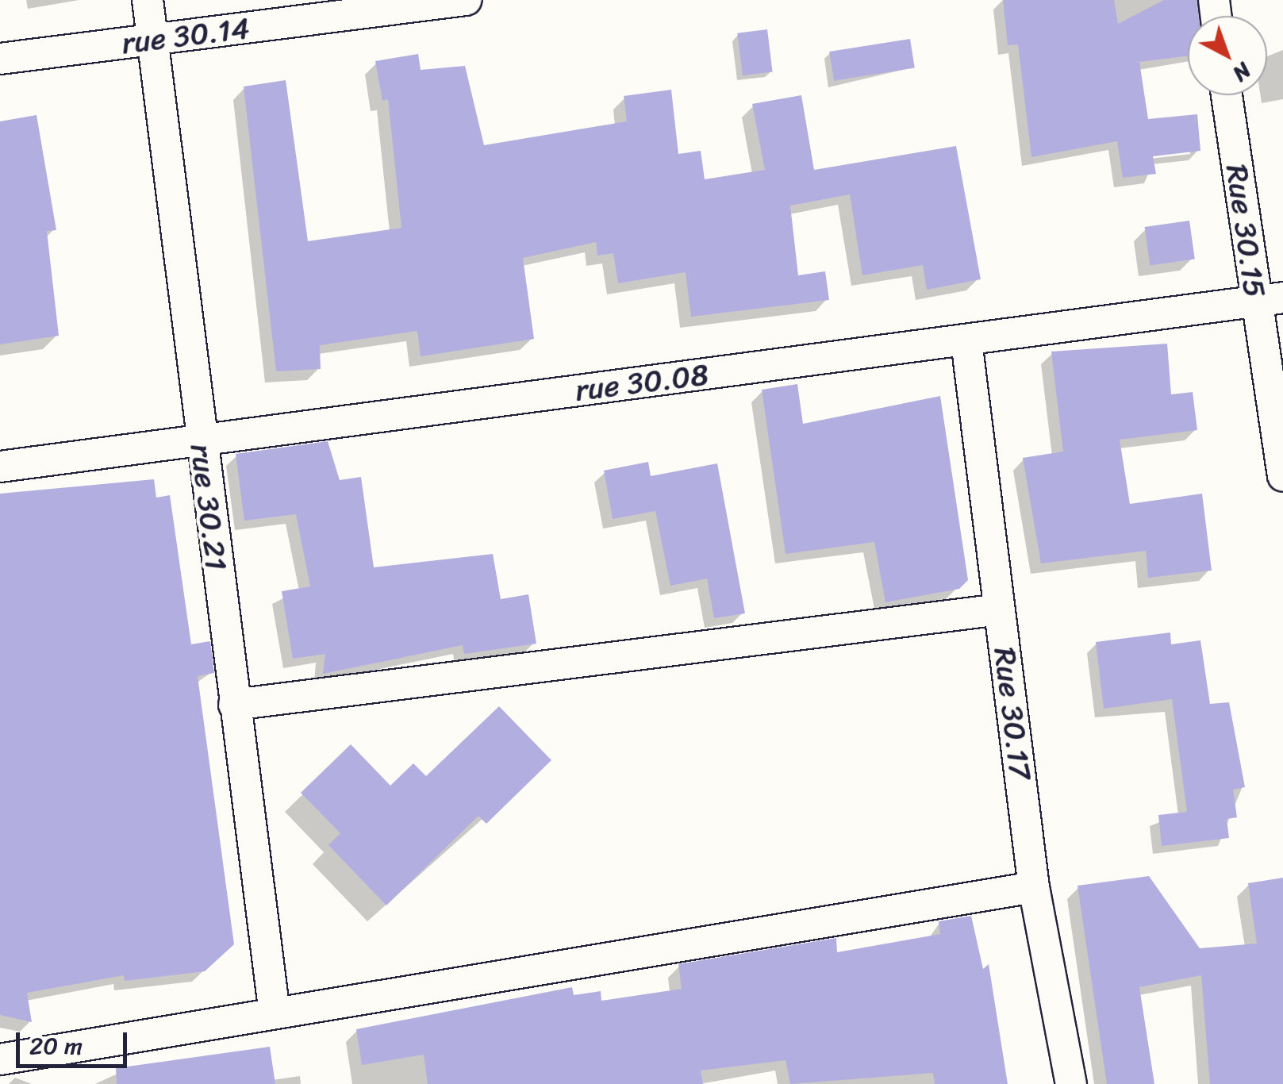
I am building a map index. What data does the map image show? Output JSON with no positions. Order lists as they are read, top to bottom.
{
  "streets": {
    "street": [
      "rue 30.14",
      "Rue 30.15",
      "rue 30.08",
      "rue 30.21",
      "Rue 30.17"
    ]
  },
  "crossings": [
    ["rue 30.14", "rue 30.21"],
    ["Rue 30.15", "rue 30.08"],
    ["rue 30.08", "rue 30.21"],
    ["rue 30.08", "Rue 30.17"]
  ],
  "scale_bar": "20 m",
  "north": "bottom right"
}
